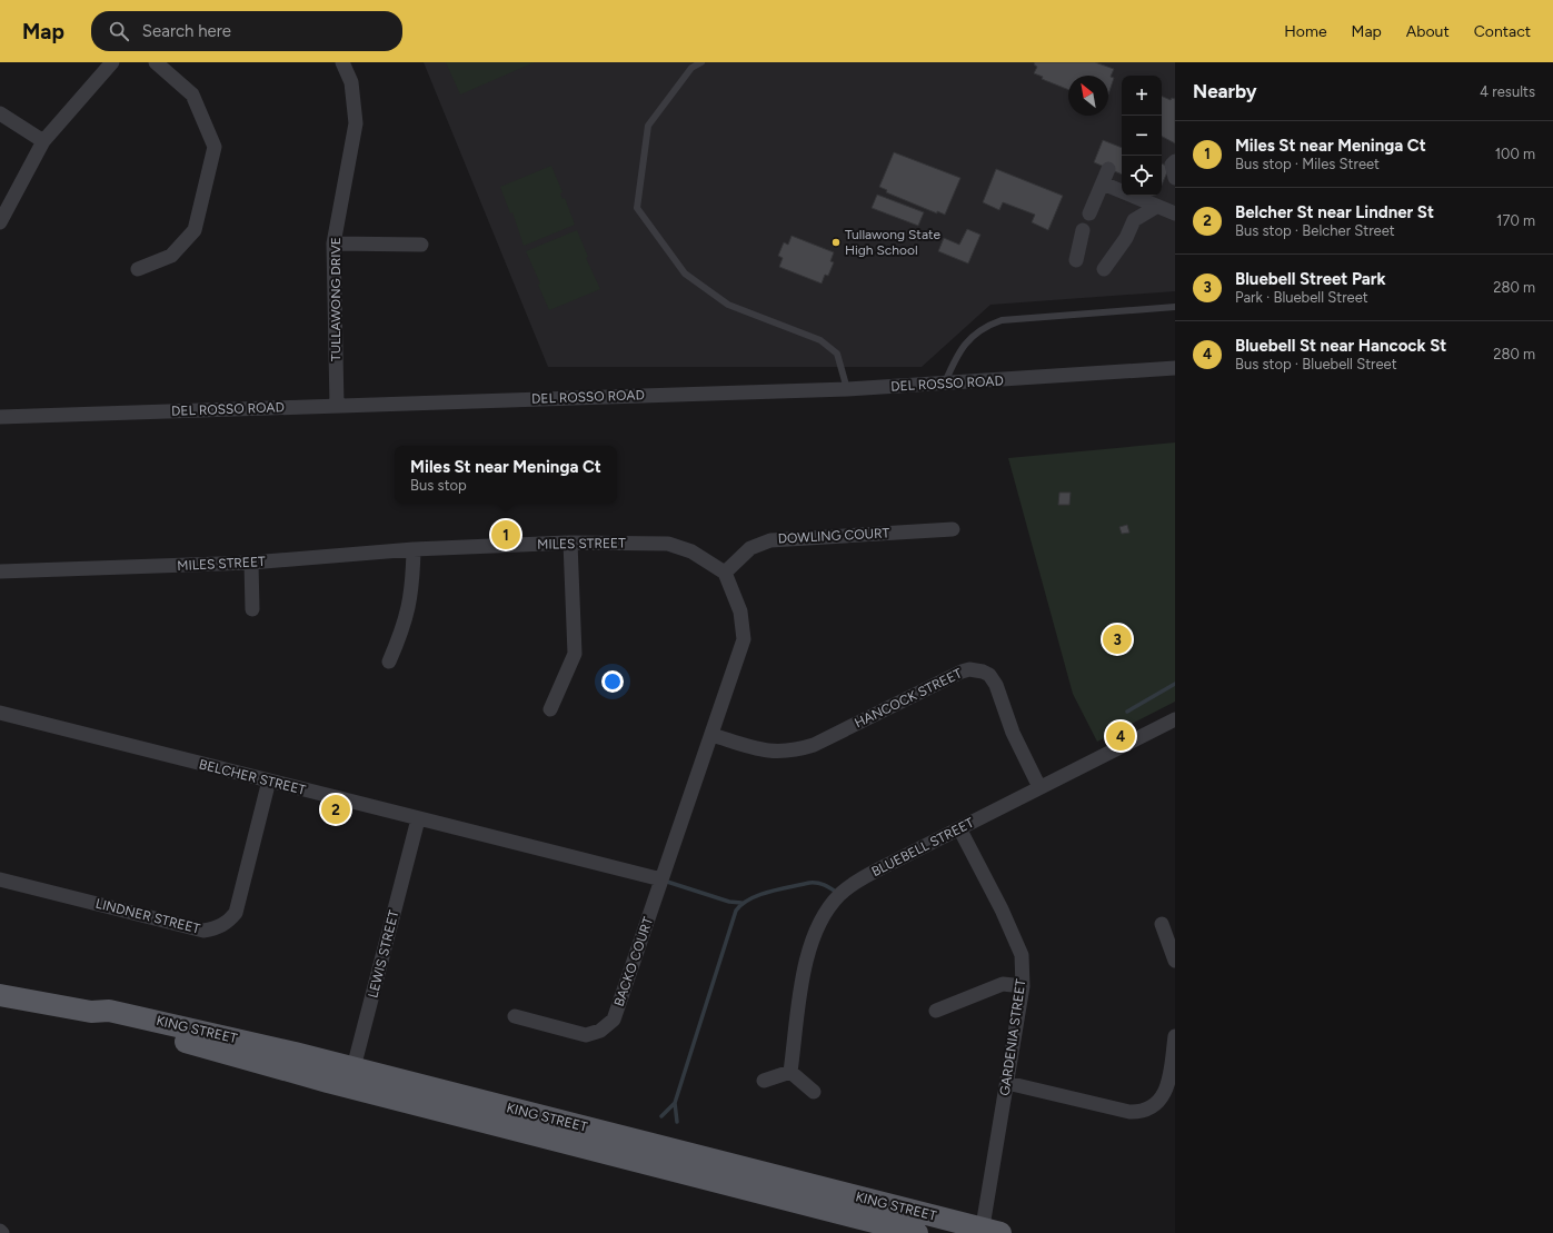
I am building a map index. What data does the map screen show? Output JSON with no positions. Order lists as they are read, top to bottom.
{
  "streets": {
    "main road": ["KING STREET"],
    "street": [
      "TULLAWONG DRIVE",
      "DEL ROSSO ROAD",
      "DOWLING COURT",
      "MILES STREET",
      "HANCOCK STREET",
      "BELCHER STREET",
      "BLUEBELL STREET",
      "LINDNER STREET",
      "LEWIS STREET",
      "BACKO COURT",
      "GARDENIA STREET"
    ]
  },
  "crossings": [
    ["TULLAWONG DRIVE", "DEL ROSSO ROAD"],
    ["DOWLING COURT", "MILES STREET"],
    ["HANCOCK STREET", "BLUEBELL STREET"],
    ["BELCHER STREET", "LINDNER STREET"],
    ["BELCHER STREET", "LEWIS STREET"],
    ["BELCHER STREET", "BACKO COURT"],
    ["BLUEBELL STREET", "GARDENIA STREET"],
    ["LEWIS STREET", "KING STREET"],
    ["KING STREET", "GARDENIA STREET"]
  ],
  "places": ["Tullawong State High School"],
  "north": "top left",
  "page": {
    "header": "Map",
    "search": "Search here",
    "nav": [
      "Home",
      "Map",
      "About",
      "Contact"
    ],
    "heading": ["Nearby", "4 results"],
    "map_buttons": ["+", "−"],
    "list": [
      {
        "mark": "1",
        "name": "Miles St near Meninga Ct",
        "note": "Bus stop · Miles Street",
        "value": "100 m"
      },
      {
        "mark": "2",
        "name": "Belcher St near Lindner St",
        "note": "Bus stop · Belcher Street",
        "value": "170 m"
      },
      {
        "mark": "3",
        "name": "Bluebell Street Park",
        "note": "Park · Bluebell Street",
        "value": "280 m"
      },
      {
        "mark": "4",
        "name": "Bluebell St near Hancock St",
        "note": "Bus stop · Bluebell Street",
        "value": "280 m"
      }
    ],
    "popup": ["Miles St near Meninga Ct", "Bus stop"],
    "pins": [
      "1",
      "3",
      "4",
      "2"
    ]
  }
}
